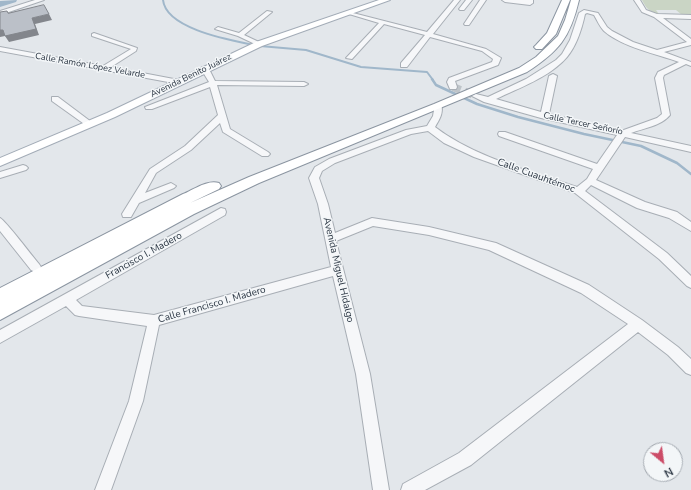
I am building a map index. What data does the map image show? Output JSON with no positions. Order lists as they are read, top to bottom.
{
  "streets": {
    "main road": ["Avenida Benito Juárez"],
    "street": [
      "Calle Ramón López Velarde",
      "Calle Tercer Señorío",
      "Calle Cuauhtémoc",
      "Francisco I. Madero",
      "Avenida Miguel Hidalgo",
      "Calle Francisco I. Madero"
    ]
  },
  "crossings": [
    ["Calle Ramón López Velarde", "Avenida Benito Juárez"],
    ["Calle Cuauhtémoc", "Avenida Miguel Hidalgo"],
    ["Francisco I. Madero", "Calle Francisco I. Madero"],
    ["Avenida Miguel Hidalgo", "Calle Francisco I. Madero"]
  ],
  "north": "bottom right"
}
